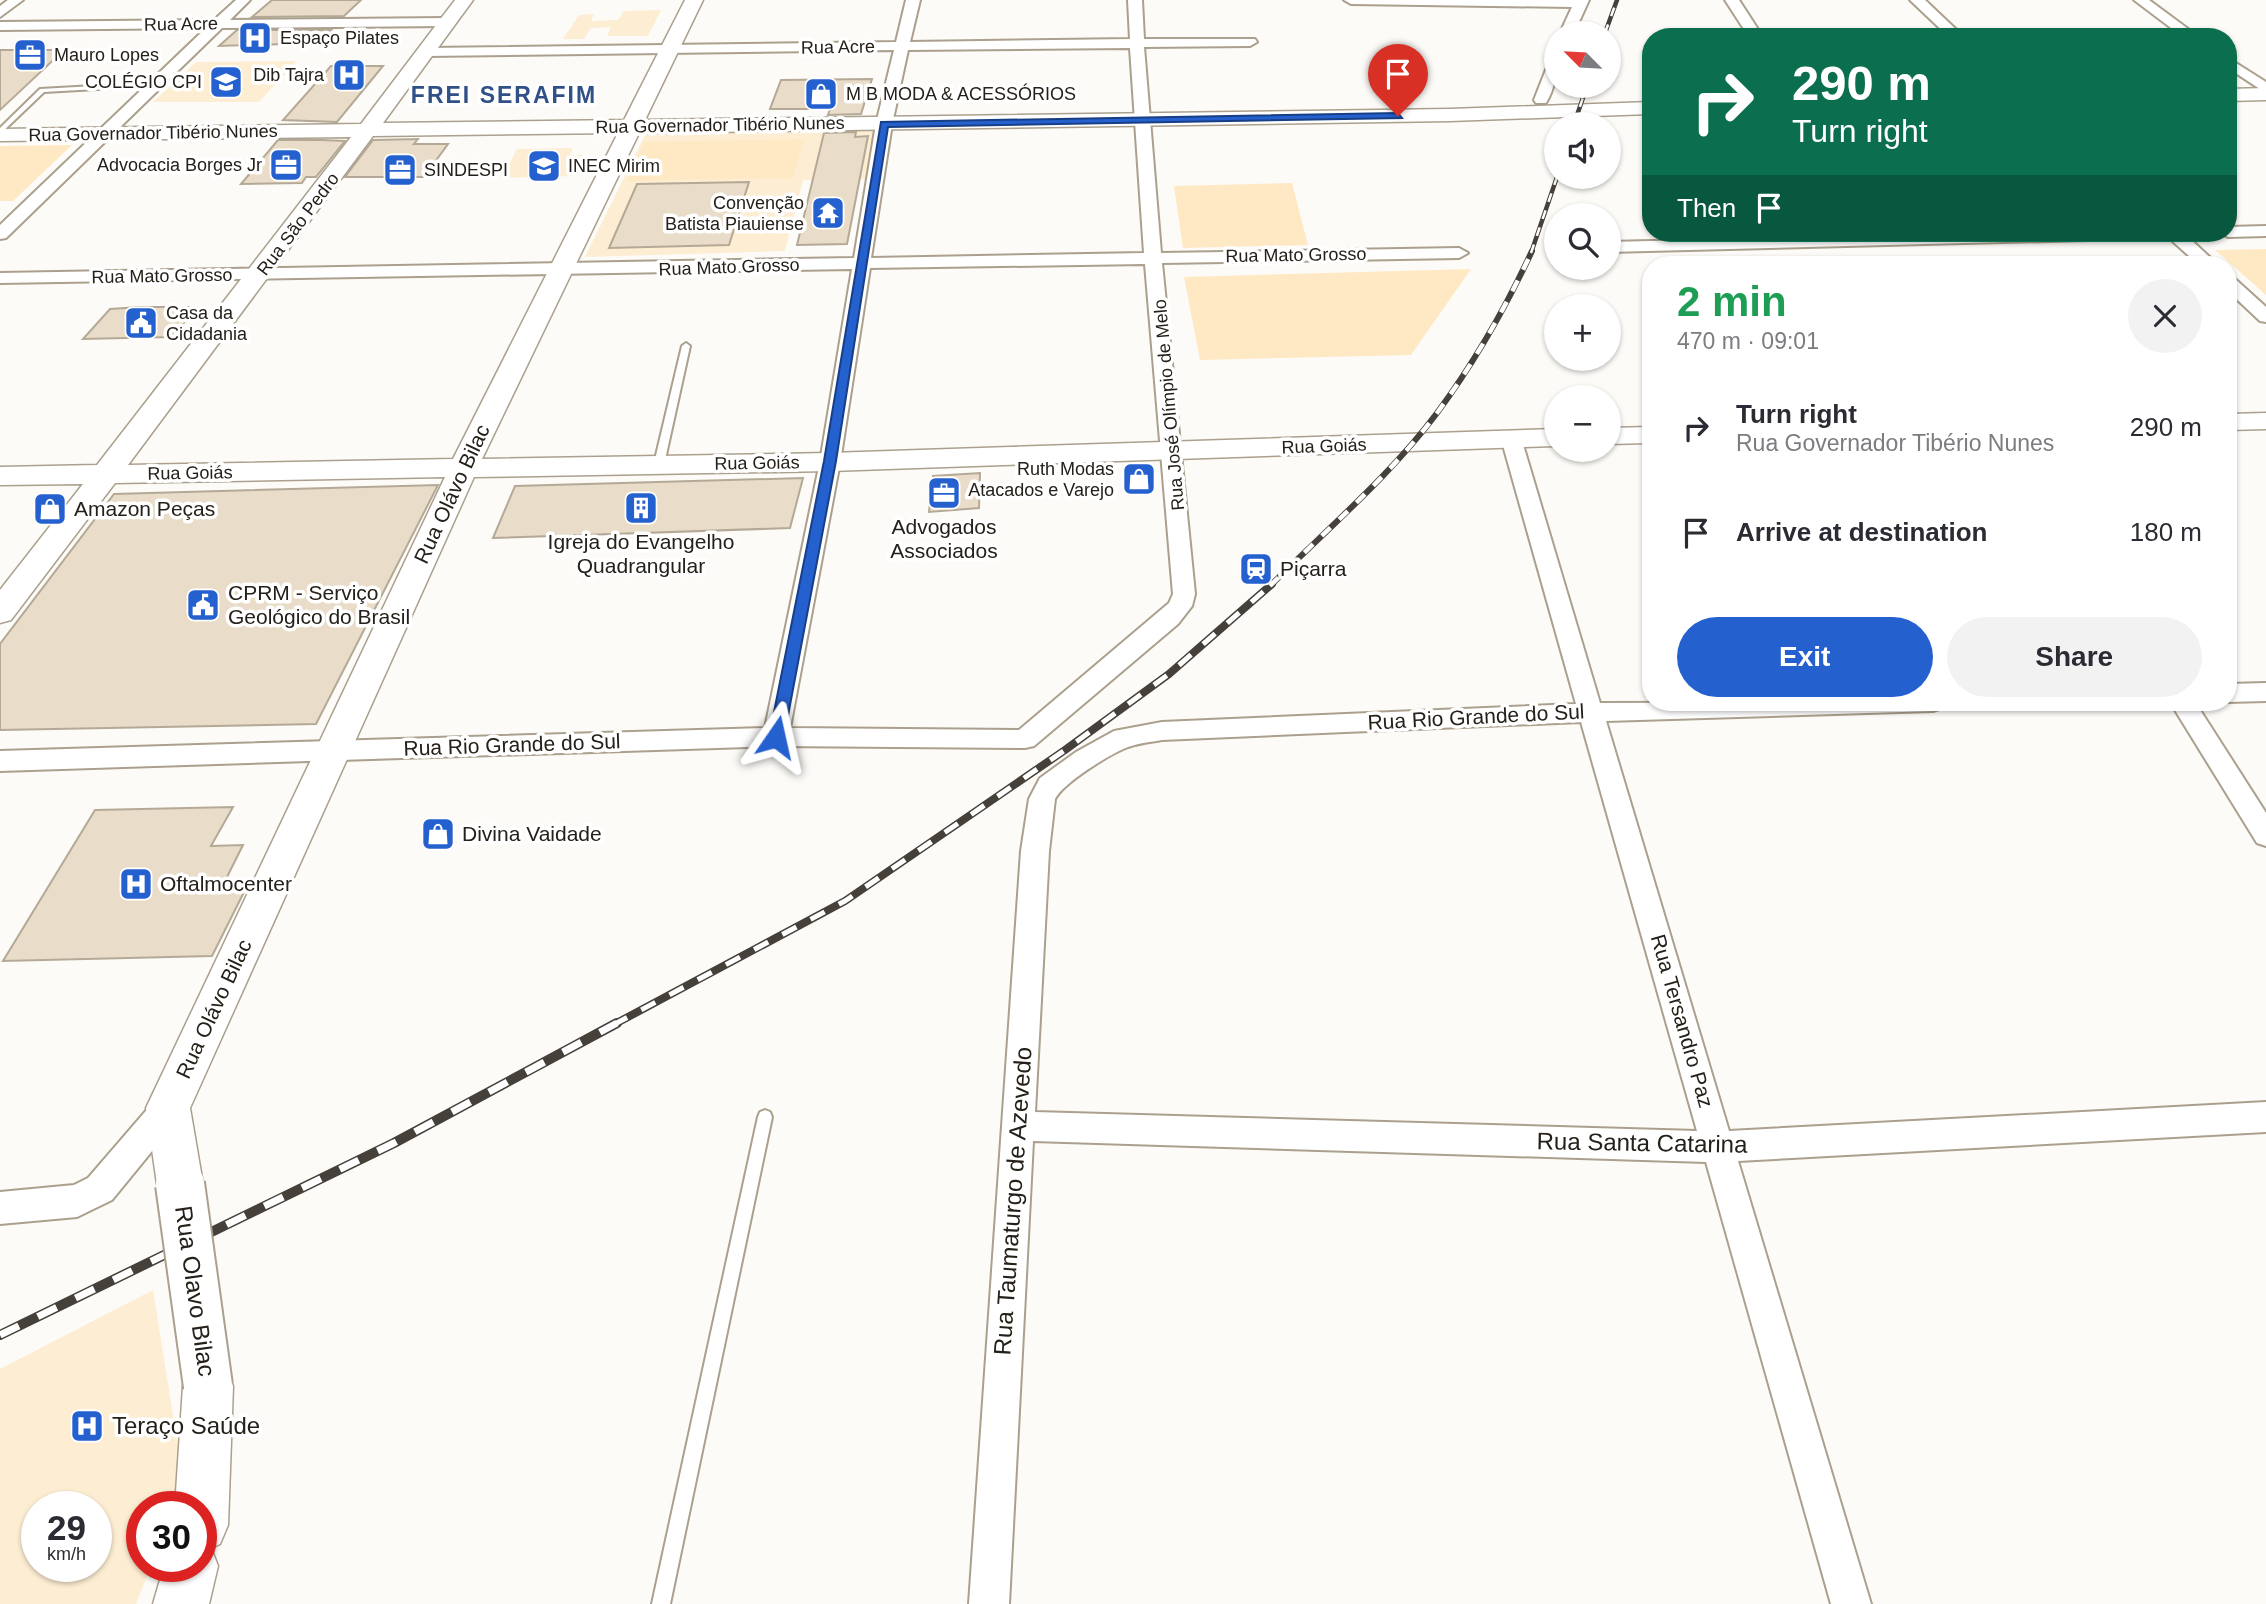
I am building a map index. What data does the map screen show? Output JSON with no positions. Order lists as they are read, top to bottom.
{
  "streets": {
    "street": [
      "Rua Acre",
      "Rua Governador Tibério Nunes",
      "Rua São Pedro",
      "Rua Mato Grosso",
      "Rua José Olímpio de Melo",
      "Rua Goiás",
      "Rua Olávo Bilac",
      "Rua Rio Grande do Sul",
      "Rua Tersandro Paz",
      "Rua Santa Catarina",
      "Rua Taumaturgo de Azevedo",
      "Rua Olavo Bilac"
    ]
  },
  "crossings": [
    ["Rua Acre", "Rua São Pedro"],
    ["Rua Acre", "Rua José Olímpio de Melo"],
    ["Rua Acre", "Rua Olávo Bilac"],
    ["Rua Governador Tibério Nunes", "Rua São Pedro"],
    ["Rua Governador Tibério Nunes", "Rua José Olímpio de Melo"],
    ["Rua Governador Tibério Nunes", "Rua Olávo Bilac"],
    ["Rua São Pedro", "Rua Mato Grosso"],
    ["Rua São Pedro", "Rua Goiás"],
    ["Rua Mato Grosso", "Rua José Olímpio de Melo"],
    ["Rua Mato Grosso", "Rua Olávo Bilac"],
    ["Rua José Olímpio de Melo", "Rua Goiás"],
    ["Rua José Olímpio de Melo", "Rua Rio Grande do Sul"],
    ["Rua Goiás", "Rua Olávo Bilac"],
    ["Rua Goiás", "Rua Tersandro Paz"],
    ["Rua Olávo Bilac", "Rua Rio Grande do Sul"],
    ["Rua Olávo Bilac", "Rua Olavo Bilac"],
    ["Rua Rio Grande do Sul", "Rua Tersandro Paz"],
    ["Rua Rio Grande do Sul", "Rua Taumaturgo de Azevedo"],
    ["Rua Tersandro Paz", "Rua Santa Catarina"],
    ["Rua Santa Catarina", "Rua Taumaturgo de Azevedo"]
  ],
  "districts": ["FREI SERAFIM"],
  "places": {
    "hospital": [
      "Espaço Pilates",
      "Dib Tajra",
      "Oftalmocenter",
      "Teraço Saúde"
    ],
    "office": [
      "Mauro Lopes",
      "Advocacia Borges Jr",
      "SINDESPI",
      "Advogados Associados"
    ],
    "school or university": ["COLÉGIO CPI", "INEC Mirim"],
    "shop": [
      "M B MODA & ACESSÓRIOS",
      "Ruth Modas Atacados e Varejo",
      "Amazon Peças",
      "Divina Vaidade"
    ],
    "temple": ["Convenção Batista Piauiense"],
    "public building": ["Casa da Cidadania", "CPRM - Serviço Geológico do Brasil"],
    "building": ["Igreja do Evangelho Quadrangular"],
    "station": ["Piçarra"]
  },
  "north": "top left",
  "page": {
    "map_buttons": ["+", "−"],
    "turn": ["290 m", "Turn right"],
    "then": "Then",
    "heading": ["2 min", "470 m · 09:01"],
    "list": [
      {
        "name": "Turn right",
        "note": "Rua Governador Tibério Nunes",
        "value": "290 m"
      },
      {
        "name": "Arrive at destination",
        "value": "180 m"
      }
    ],
    "buttons": ["Exit", "Share"],
    "speed": "29 km/h",
    "limit": "30"
  }
}
